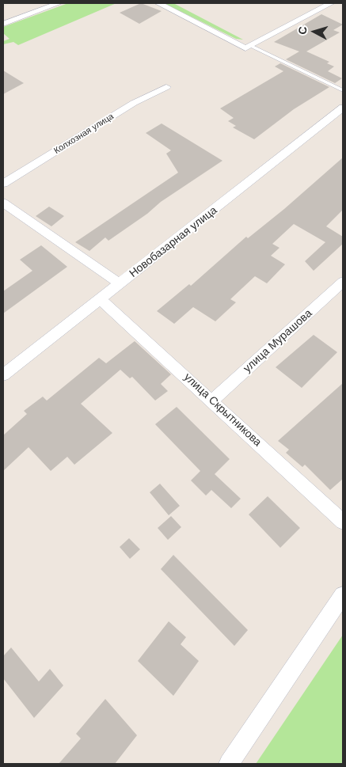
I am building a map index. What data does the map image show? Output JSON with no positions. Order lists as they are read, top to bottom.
{
  "streets": {
    "street": [
      "Колхозная улица",
      "Новобазарная улица",
      "улица Мурашова",
      "улица Скрытникова"
    ]
  },
  "crossings": [
    ["Новобазарная улица", "улица Скрытникова"],
    ["улица Мурашова", "улица Скрытникова"]
  ],
  "north": "left"
}
